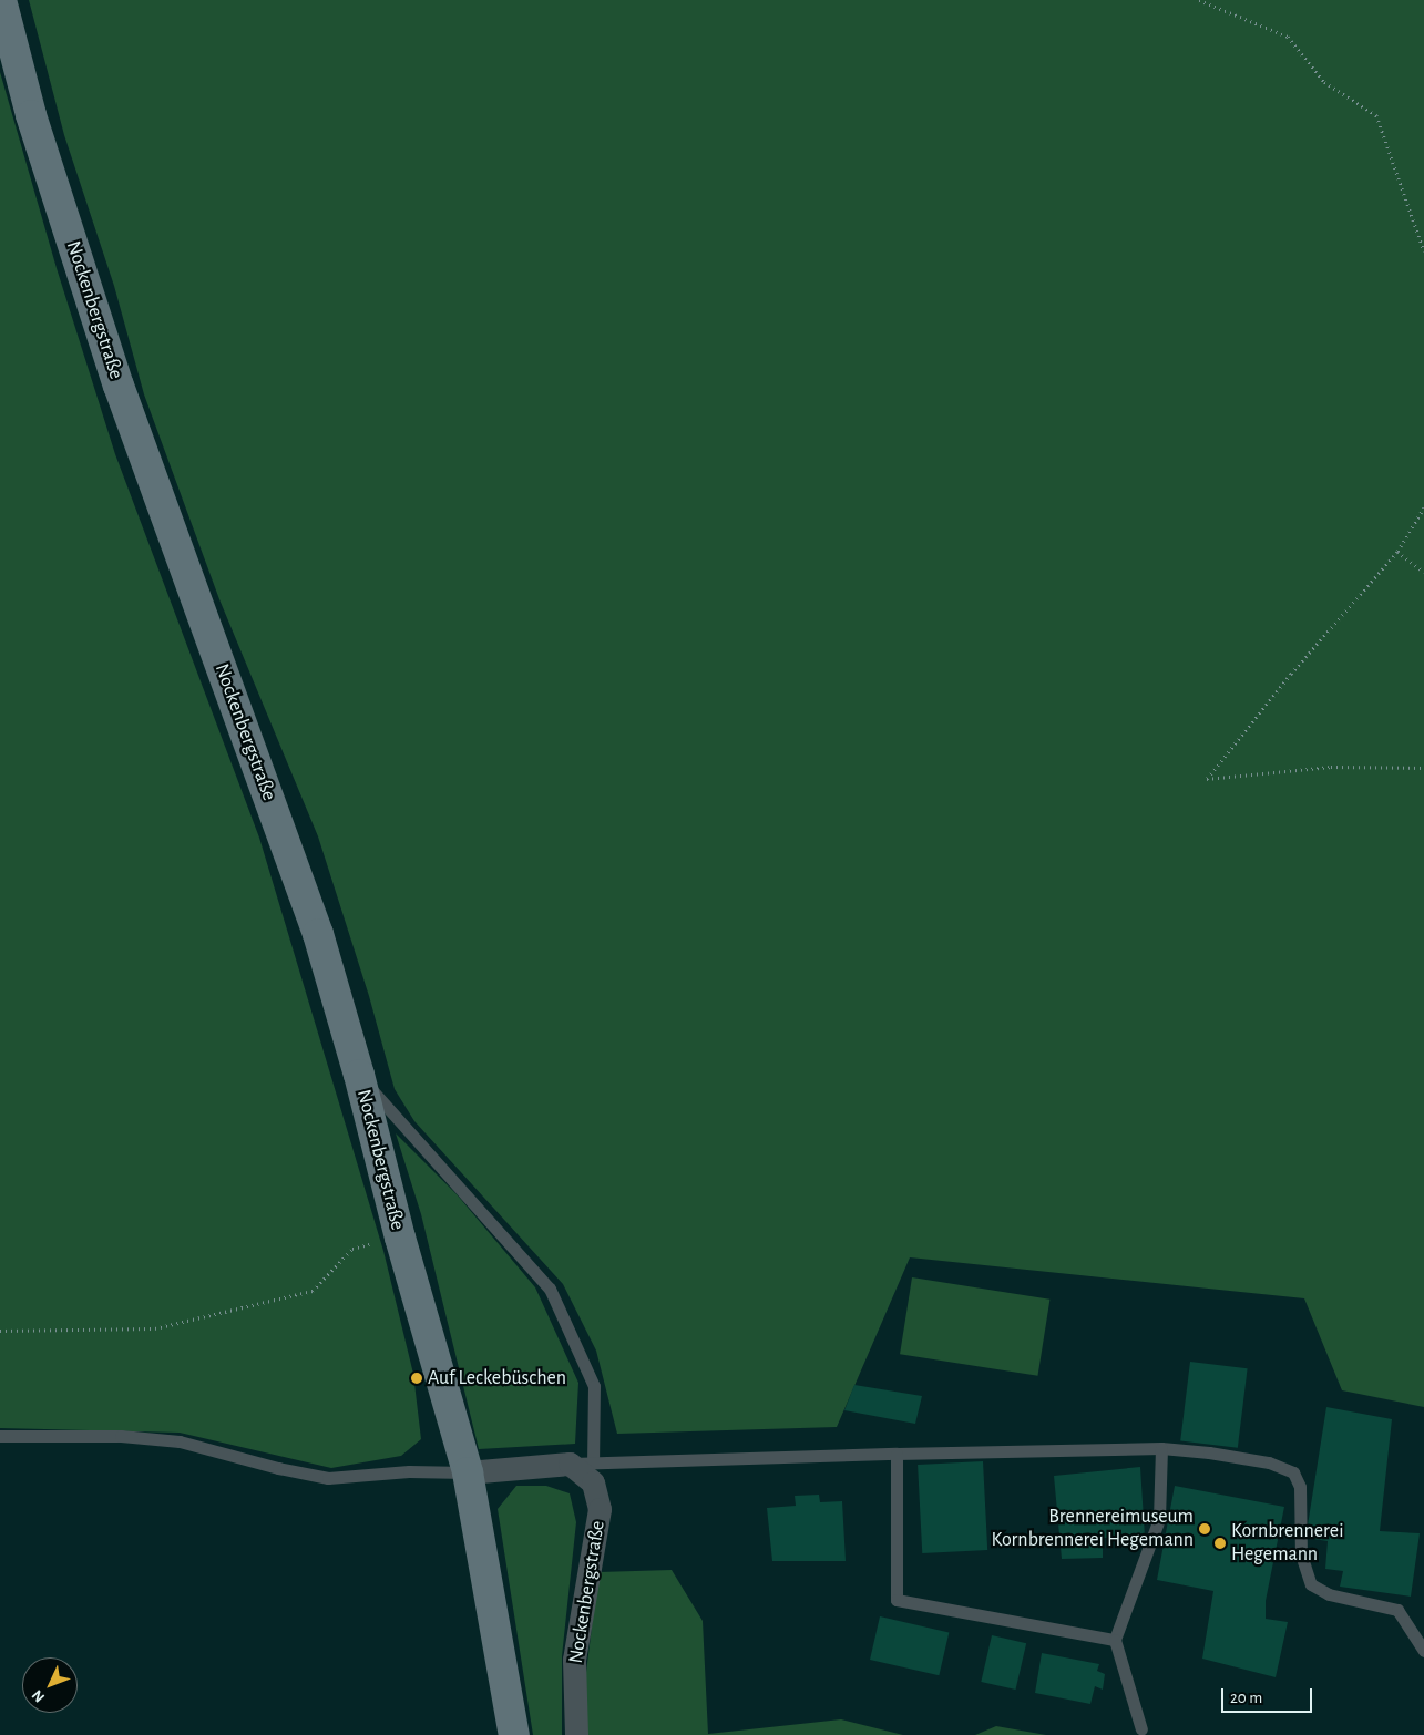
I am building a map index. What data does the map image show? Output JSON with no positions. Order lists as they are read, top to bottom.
{
  "streets": {
    "main road": ["Nockenbergstraße"]
  },
  "places": ["Auf Leckebüschen", "Brennereimuseum Kornbrennerei Hegemann", "Kornbrennerei Hegemann"],
  "scale_bar": "20 m",
  "north": "bottom left"
}
